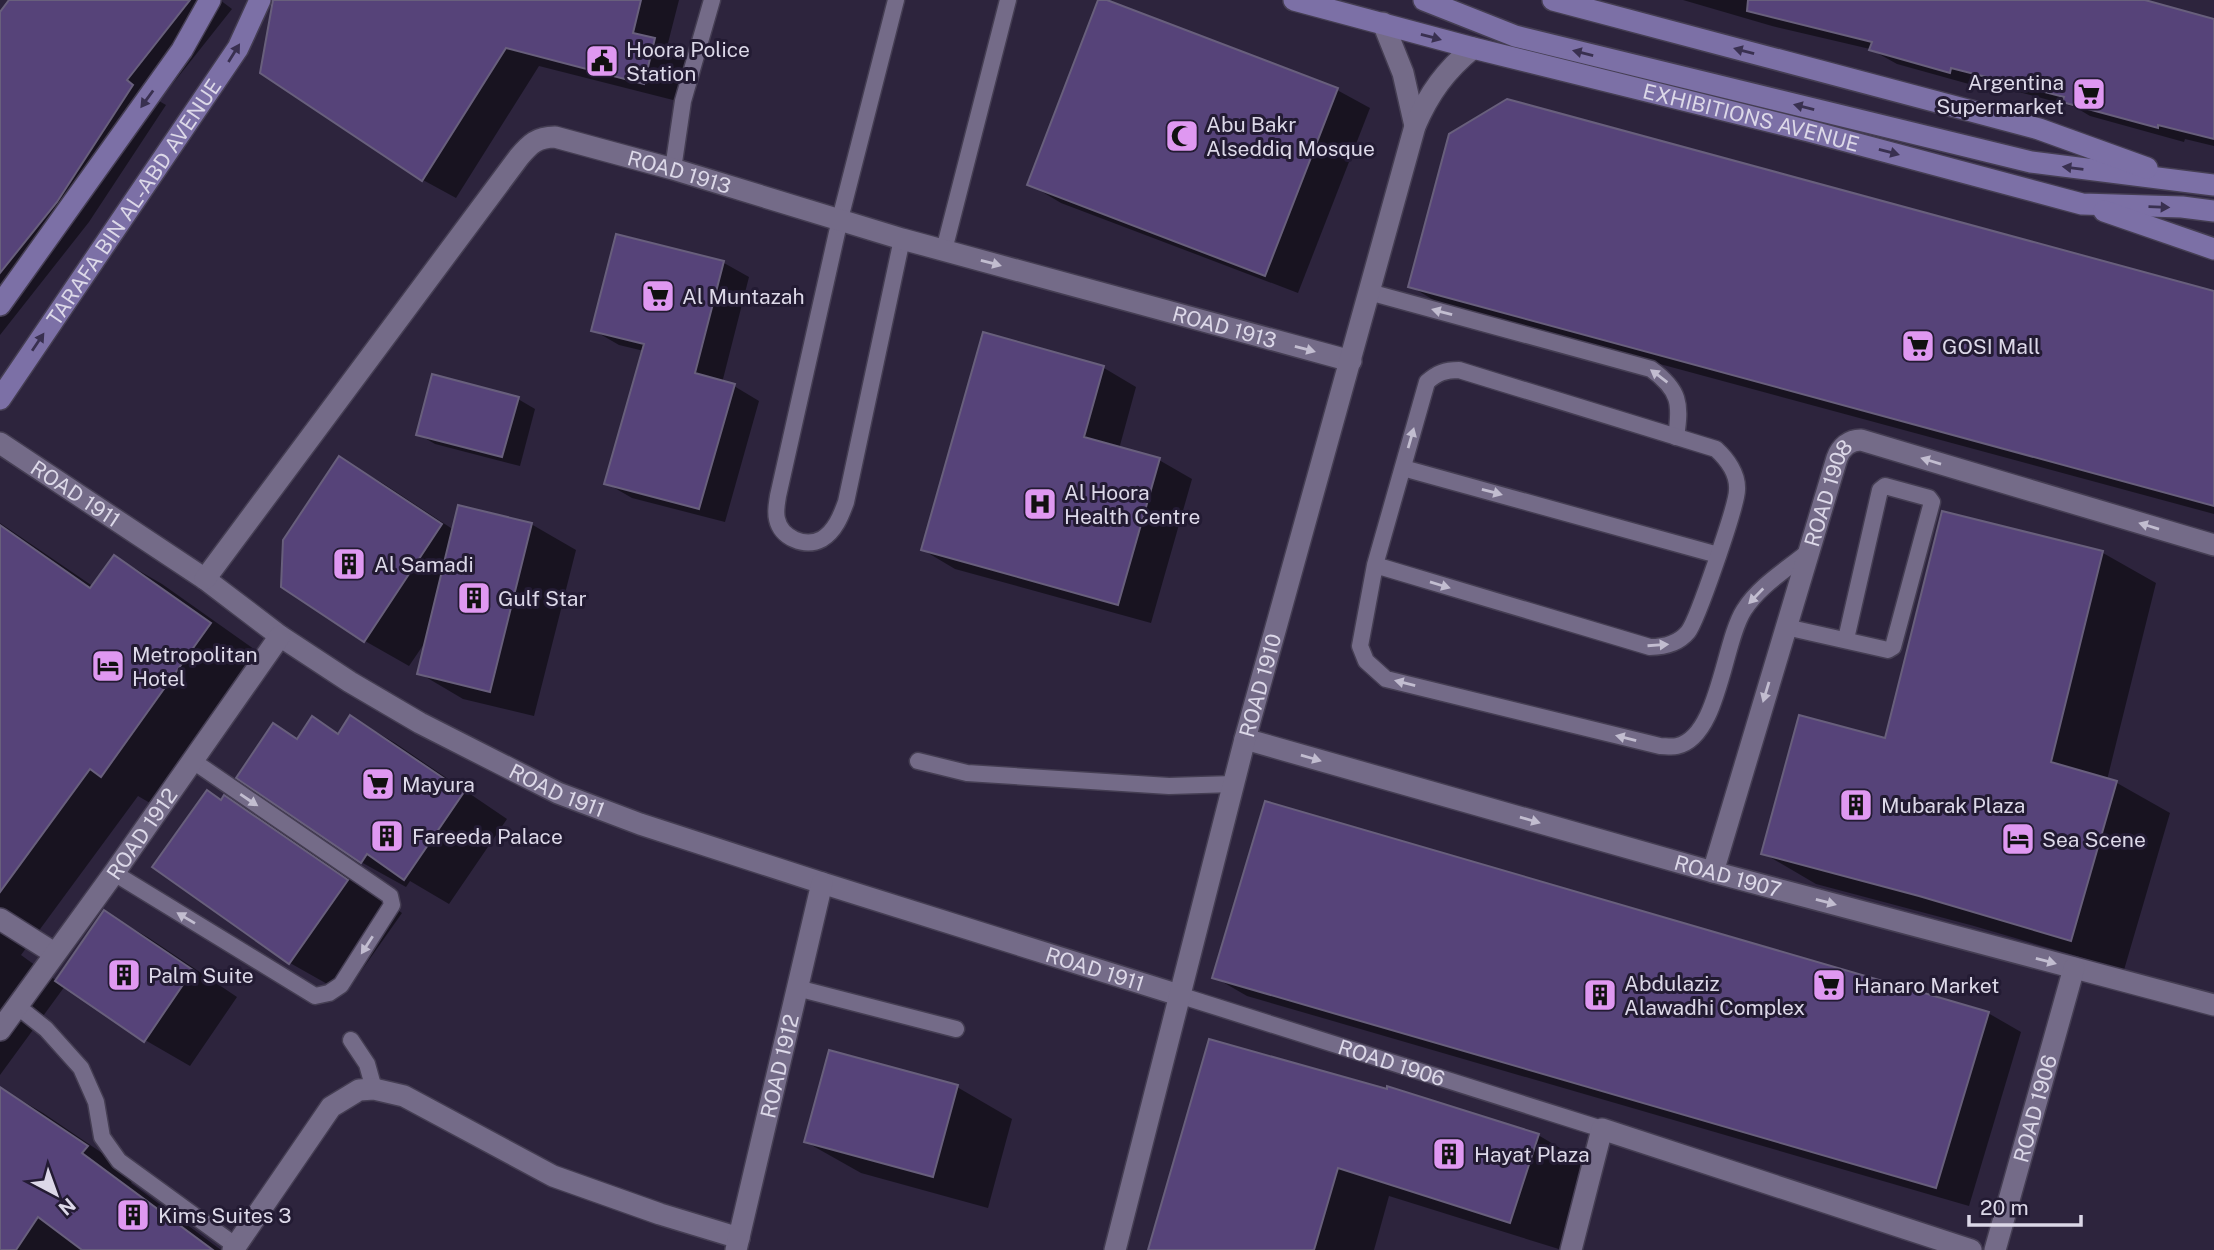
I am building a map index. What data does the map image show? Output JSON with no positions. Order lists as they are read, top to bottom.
{
  "streets": {
    "main road": ["EXHIBITIONS AVENUE", "TARAFA BIN AL-ABD AVENUE"],
    "street": [
      "ROAD 1913",
      "ROAD 1911",
      "ROAD 1908",
      "ROAD 1910",
      "ROAD 1912",
      "ROAD 1907",
      "ROAD 1906"
    ]
  },
  "crossings": [
    ["EXHIBITIONS AVENUE", "ROAD 1910"],
    ["ROAD 1913", "ROAD 1911"],
    ["ROAD 1913", "ROAD 1910"],
    ["ROAD 1911", "ROAD 1910"],
    ["ROAD 1911", "ROAD 1912"],
    ["ROAD 1911", "ROAD 1906"],
    ["ROAD 1908", "ROAD 1907"],
    ["ROAD 1910", "ROAD 1907"],
    ["ROAD 1910", "ROAD 1906"],
    ["ROAD 1907", "ROAD 1906"]
  ],
  "one_way": ["ROAD 1907"],
  "places": {
    "public building": ["Hoora Police Station"],
    "supermarket": [
      "Argentina Supermarket",
      "Al Muntazah",
      "GOSI Mall",
      "Mayura",
      "Hanaro Market"
    ],
    "mosque": ["Abu Bakr Alseddiq Mosque"],
    "hospital": ["Al Hoora Health Centre"],
    "building": [
      "Al Samadi",
      "Gulf Star",
      "Mubarak Plaza",
      "Fareeda Palace",
      "Palm Suite",
      "Abdulaziz Alawadhi Complex",
      "Hayat Plaza",
      "Kims Suites 3"
    ],
    "hotel": ["Metropolitan Hotel", "Sea Scene"]
  },
  "scale_bar": "20 m",
  "north": "bottom right"
}
